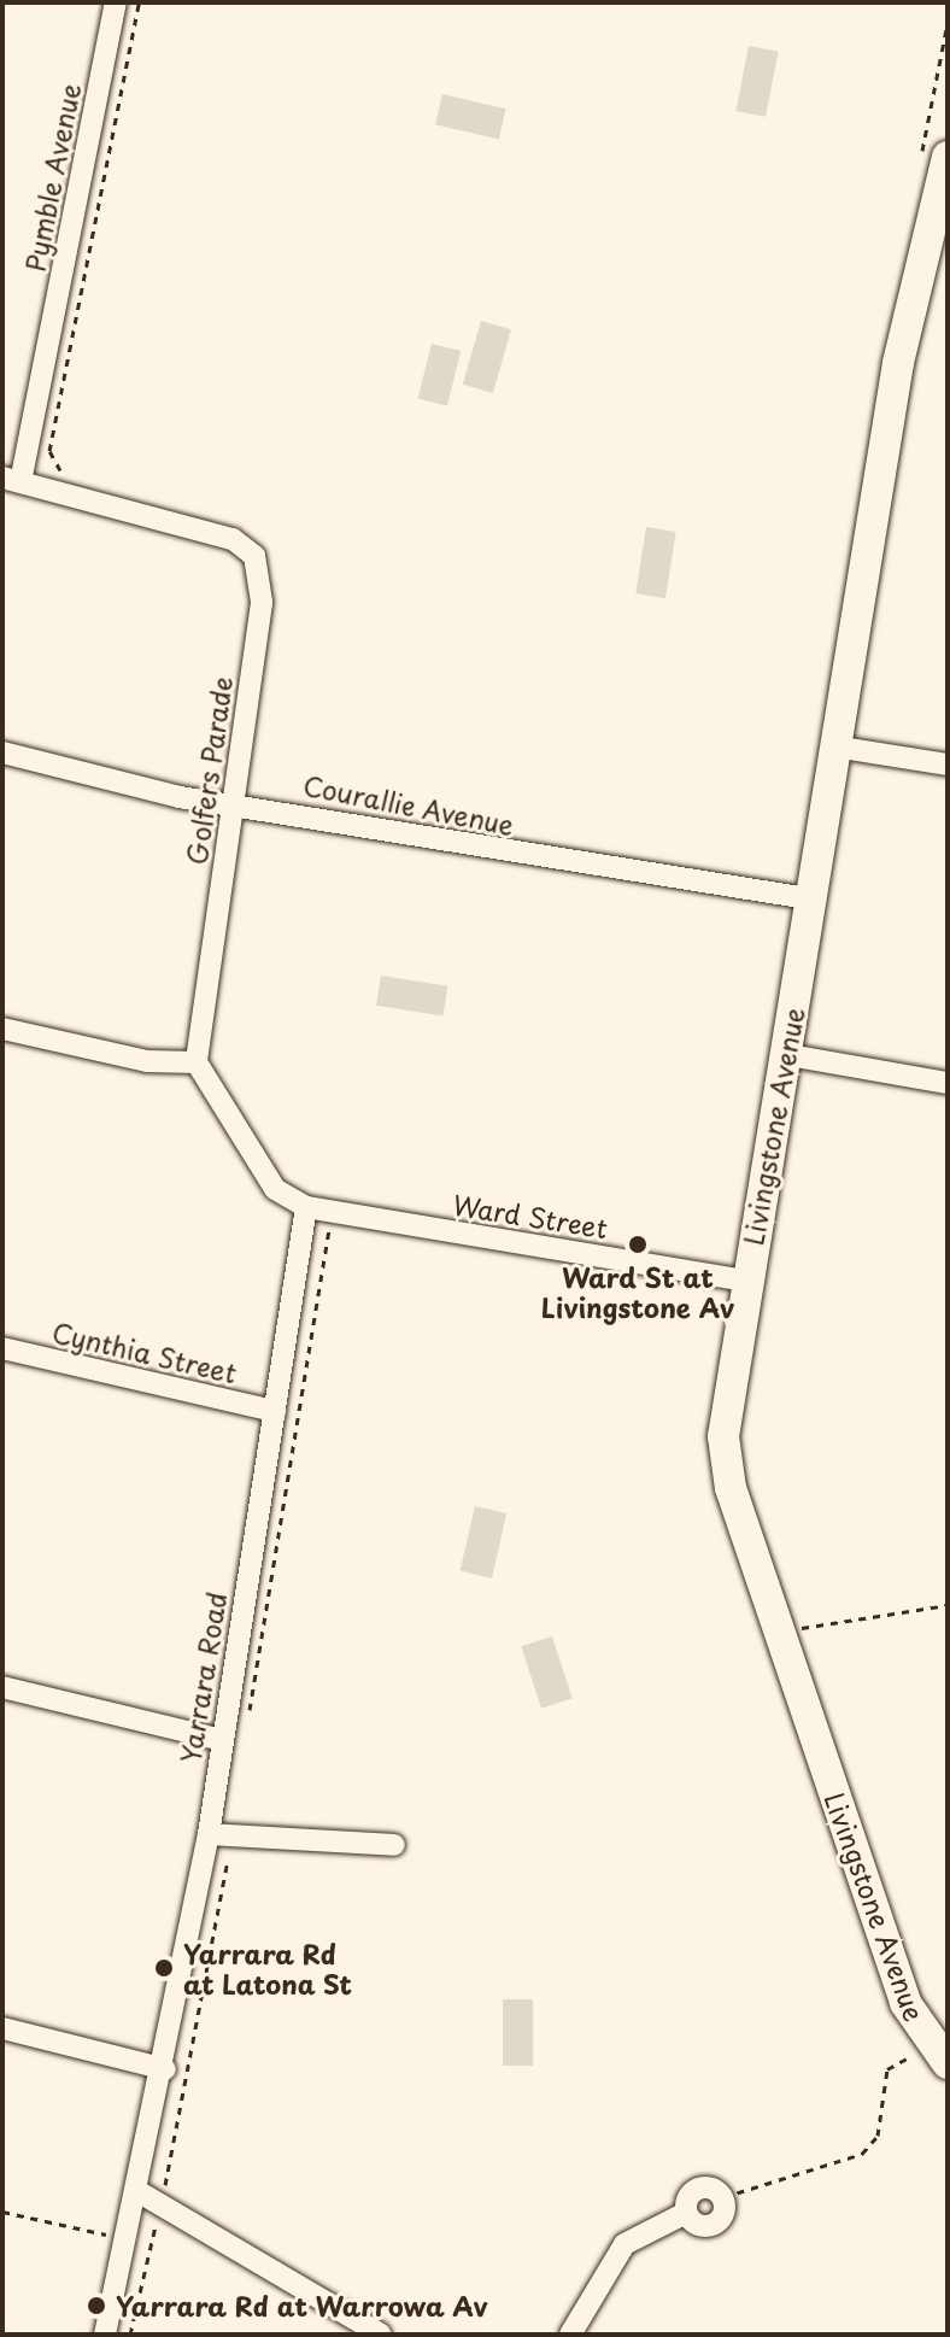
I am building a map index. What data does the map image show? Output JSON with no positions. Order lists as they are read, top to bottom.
{
  "streets": {
    "street": [
      "Pymble Avenue",
      "Golfers Parade",
      "Courallie Avenue",
      "Livingstone Avenue",
      "Ward Street",
      "Cynthia Street",
      "Yarrara Road"
    ]
  },
  "crossings": [
    ["Pymble Avenue", "Golfers Parade"],
    ["Golfers Parade", "Courallie Avenue"],
    ["Courallie Avenue", "Livingstone Avenue"],
    ["Livingstone Avenue", "Ward Street"],
    ["Ward Street", "Yarrara Road"],
    ["Cynthia Street", "Yarrara Road"]
  ],
  "places": ["Ward St at Livingstone Av", "Yarrara Rd at Latona St", "Yarrara Rd at Warrowa Av"]
}
